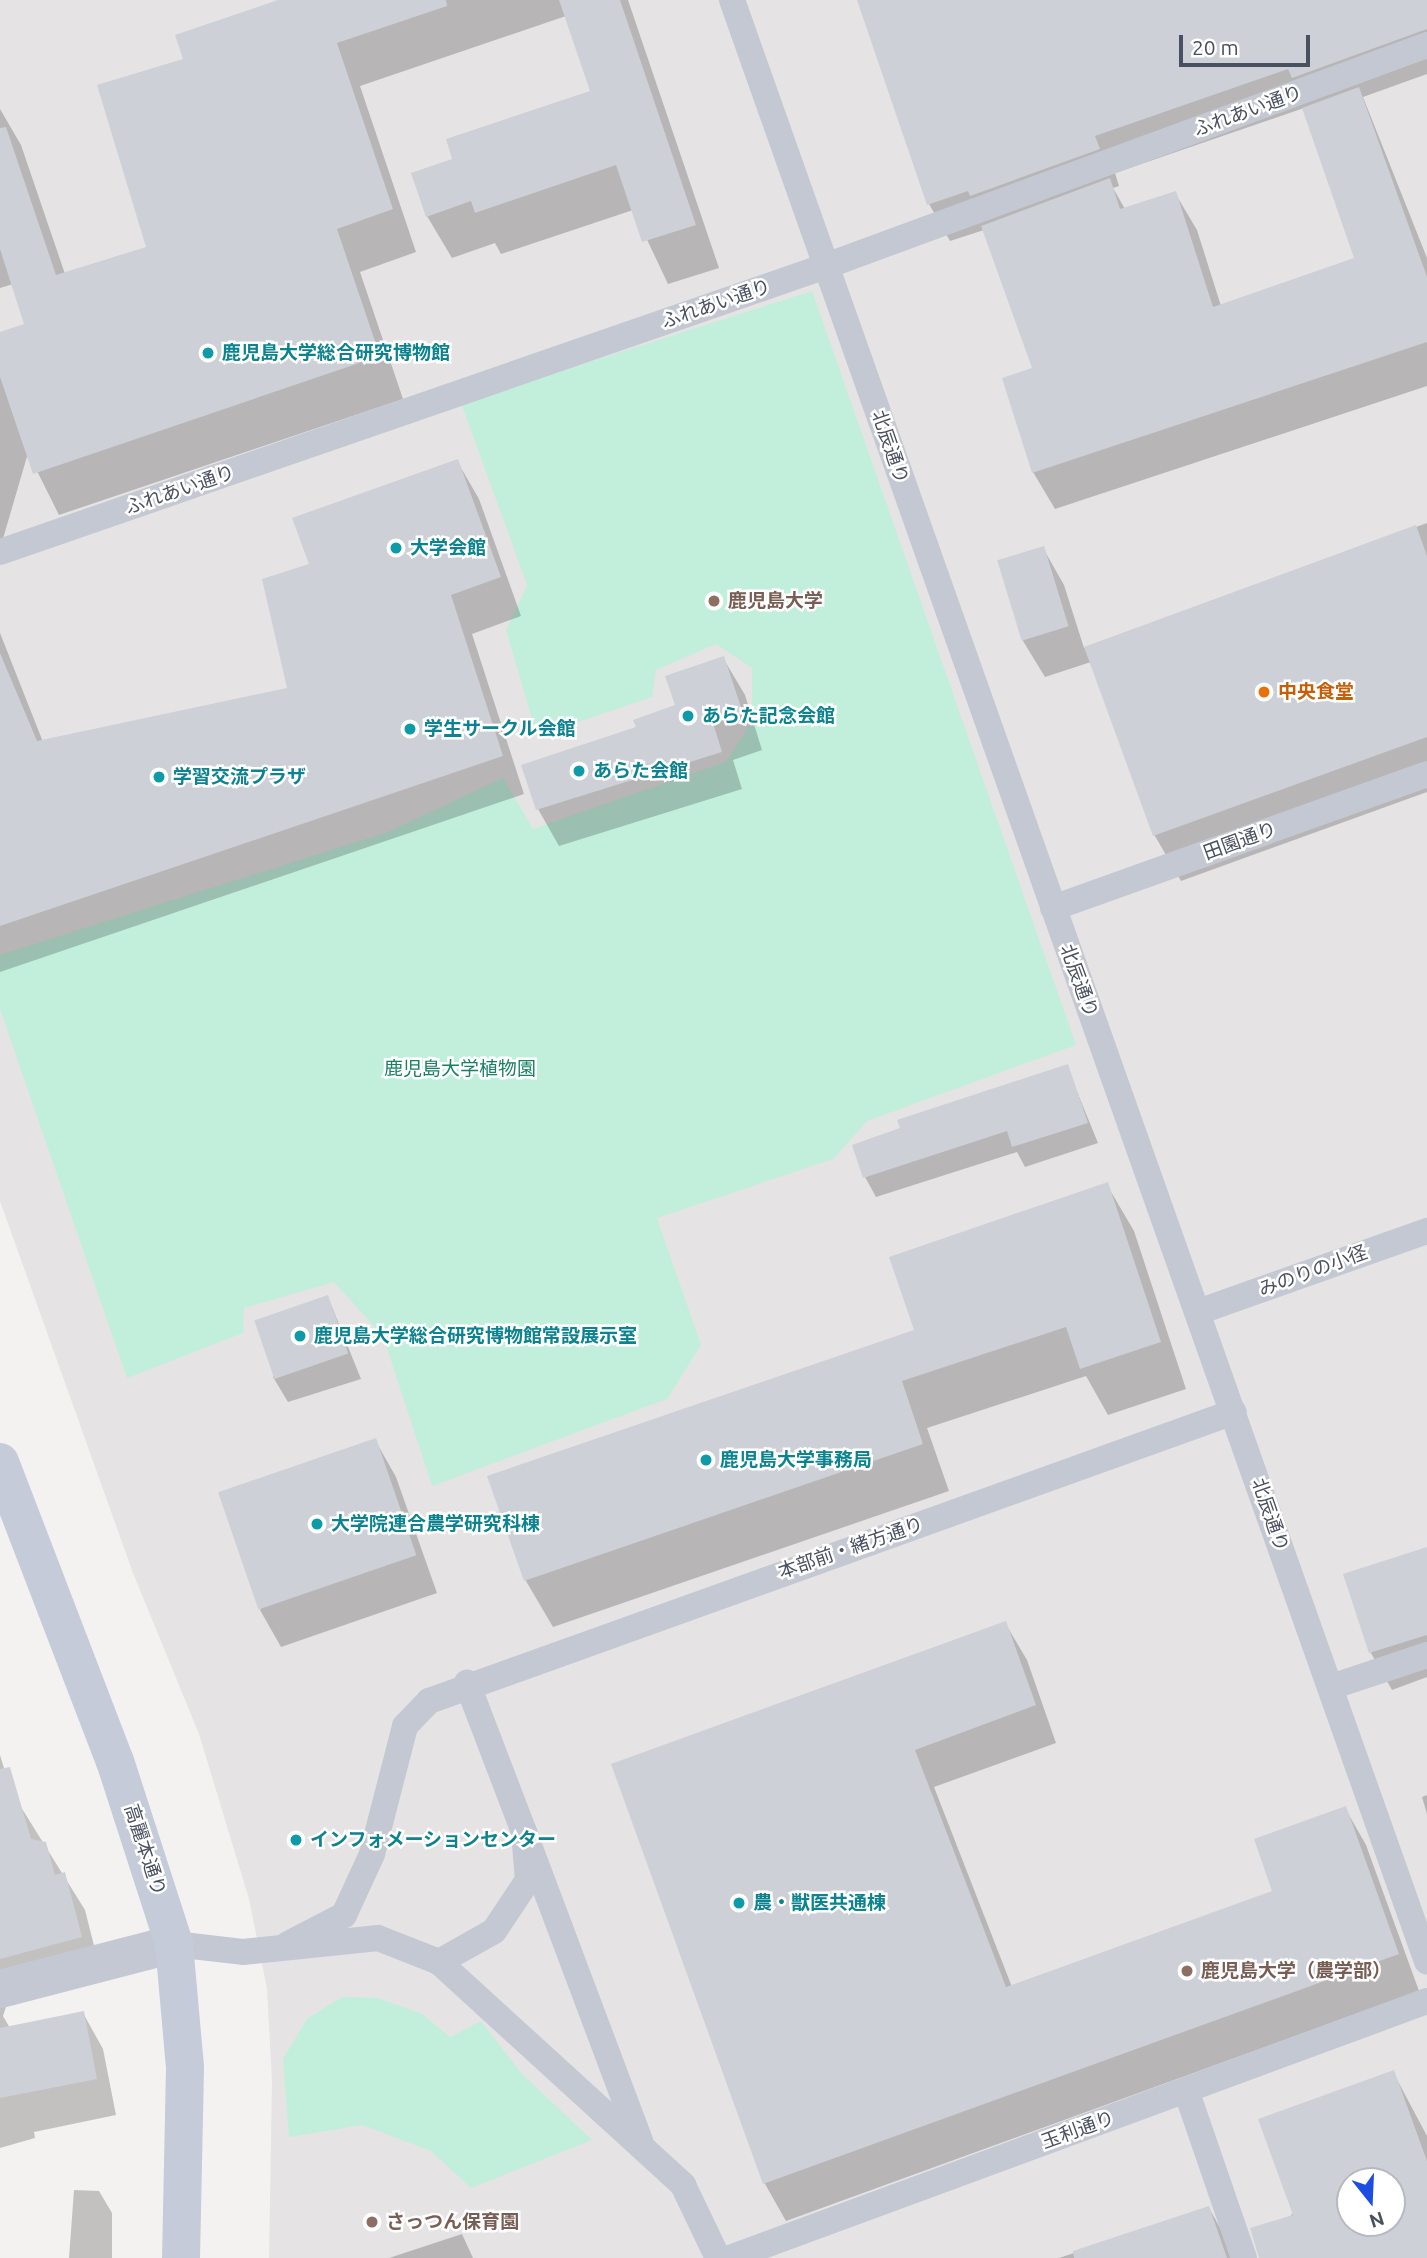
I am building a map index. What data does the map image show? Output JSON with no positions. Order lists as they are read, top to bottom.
{
  "streets": {
    "street": ["高麗本通り"],
    "lane": [
      "ふれあい通り",
      "北辰通り",
      "田園通り",
      "みのりの小径",
      "本部前・緒方通り",
      "玉利通り"
    ]
  },
  "crossings": [
    ["ふれあい通り", "北辰通り"],
    ["北辰通り", "田園通り"],
    ["北辰通り", "みのりの小径"],
    ["北辰通り", "本部前・緒方通り"]
  ],
  "parks": ["鹿児島大学植物園"],
  "places": [
    "鹿児島大学総合研究博物館",
    "大学会館",
    "鹿児島大学",
    "中央食堂",
    "あらた記念会館",
    "学生サークル会館",
    "あらた会館",
    "学習交流プラザ",
    "鹿児島大学総合研究博物館常設展示室",
    "鹿児島大学事務局",
    "大学院連合農学研究科棟",
    "インフォメーションセンター",
    "農・獣医共通棟",
    "鹿児島大学（農学部）",
    "さっつん保育園"
  ],
  "scale_bar": "20 m",
  "north": "bottom"
}
